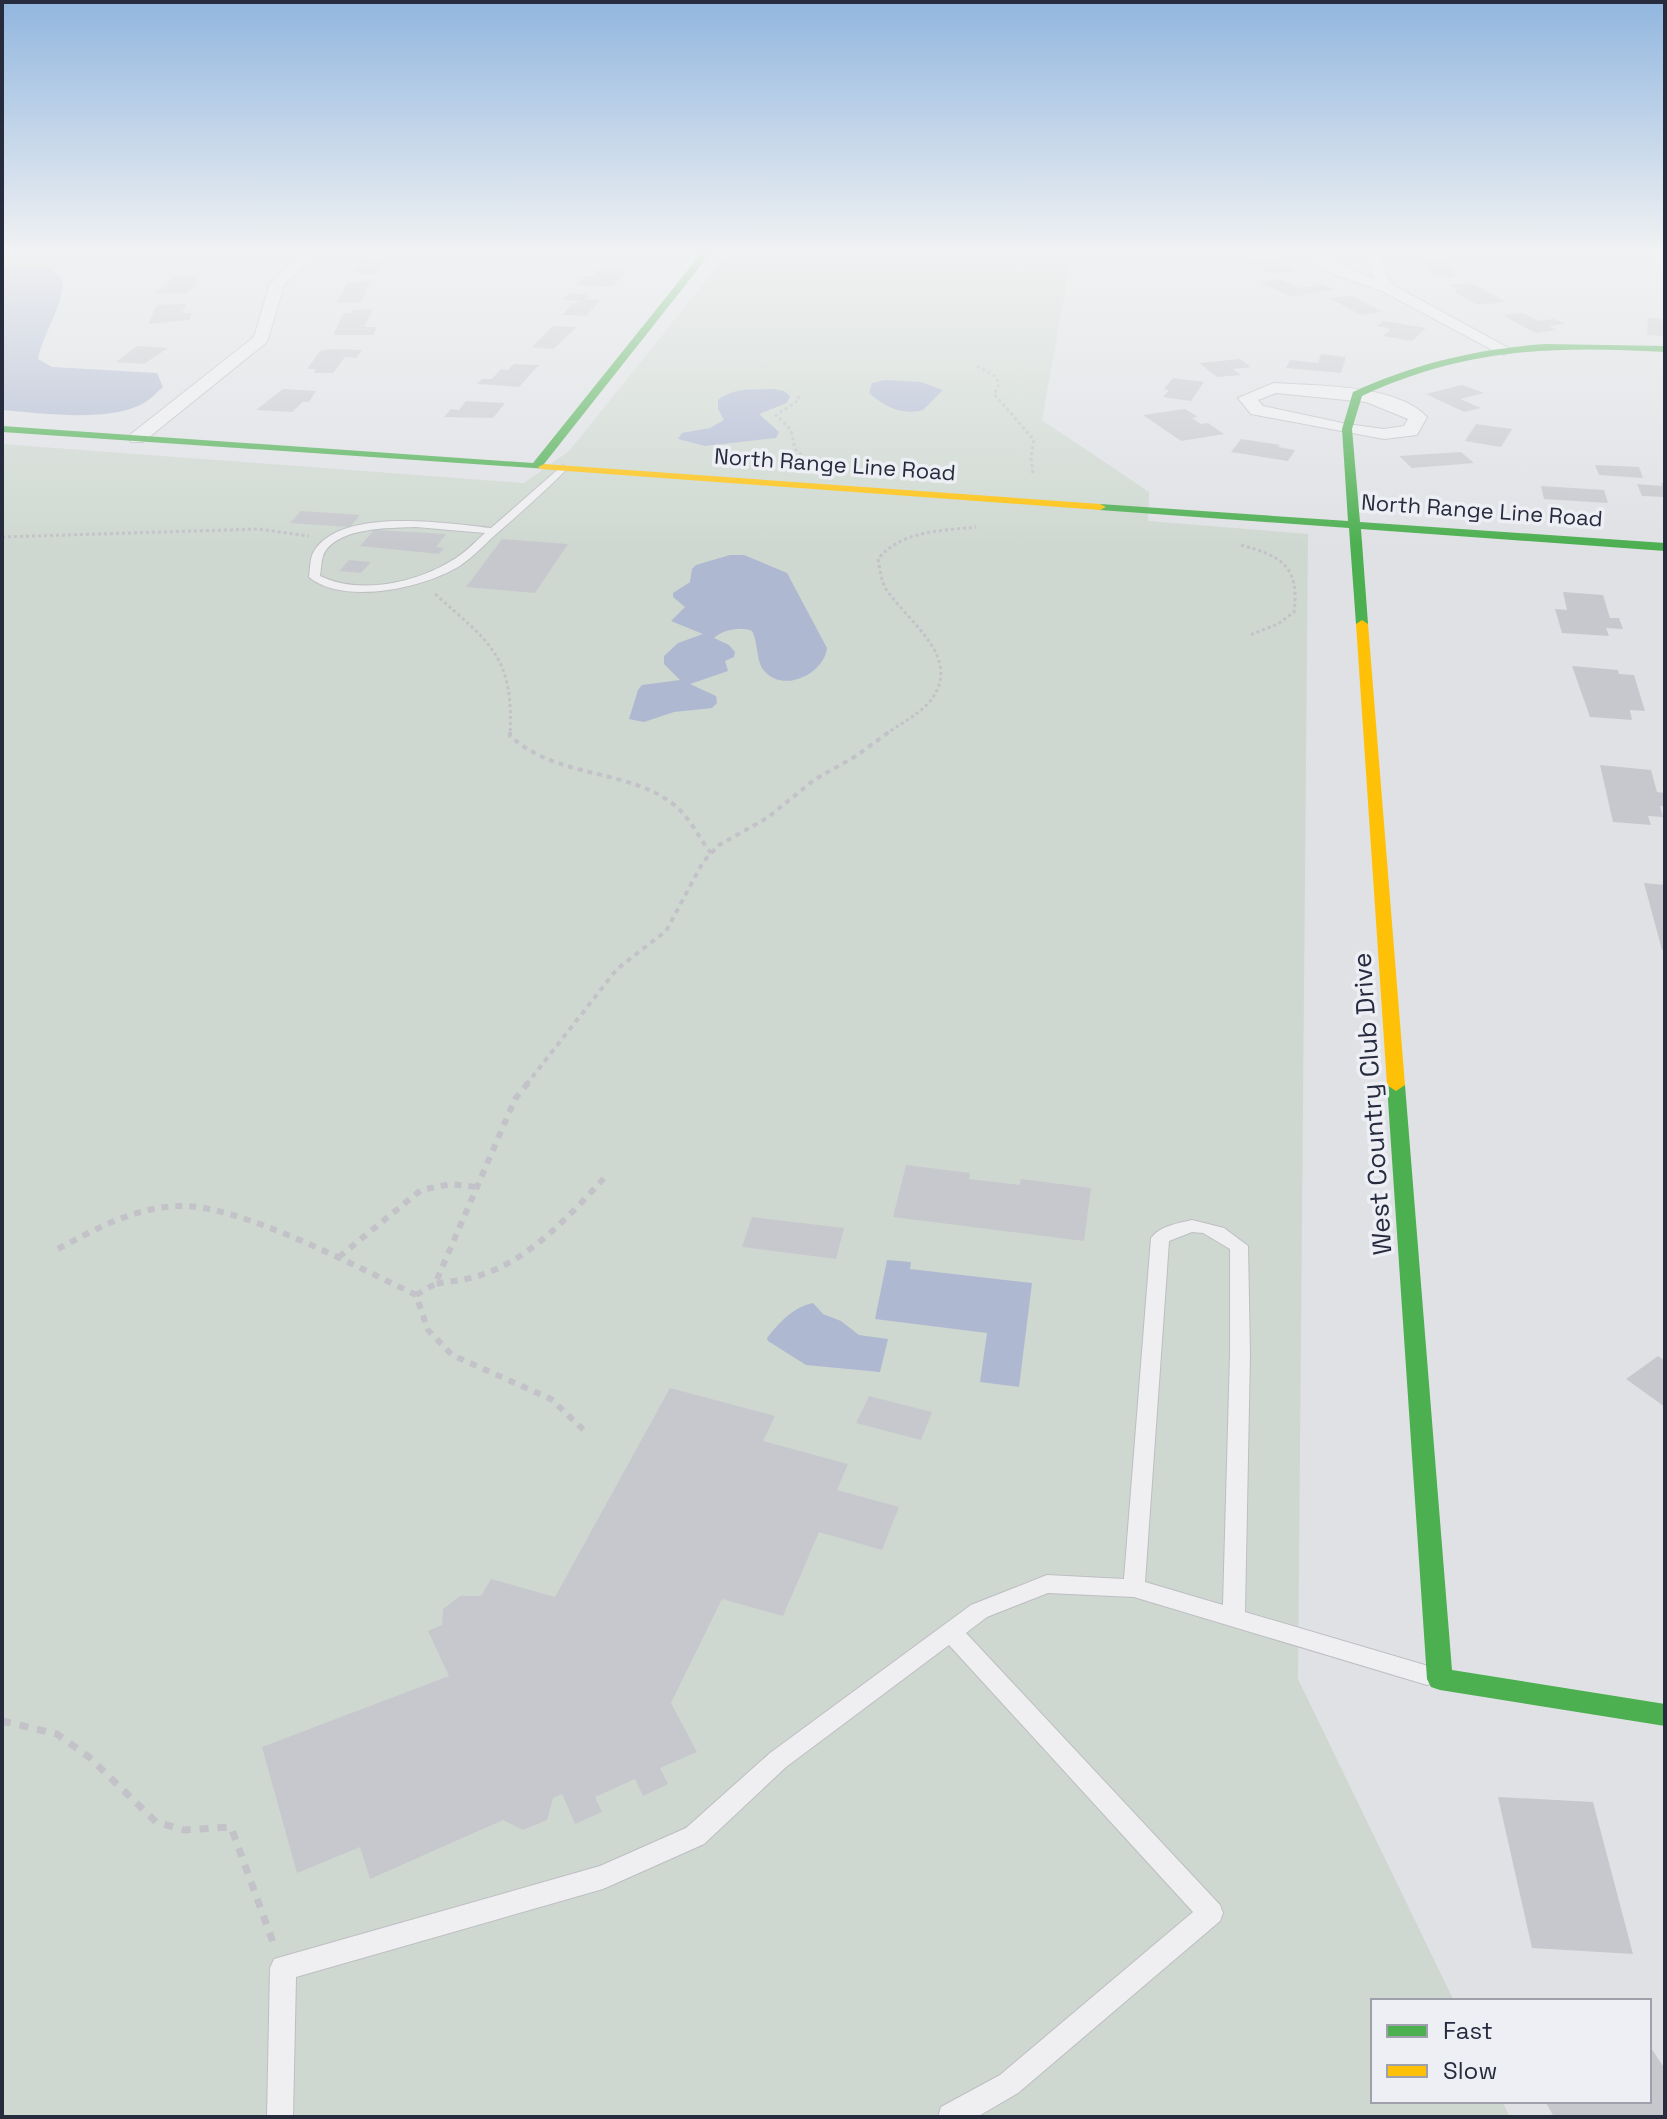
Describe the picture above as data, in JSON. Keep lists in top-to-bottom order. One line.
{"streets":{"street":["North Range Line Road","West Country Club Drive"]},"crossings":[["North Range Line Road","West Country Club Drive"]],"legend":["Fast","Slow"]}
